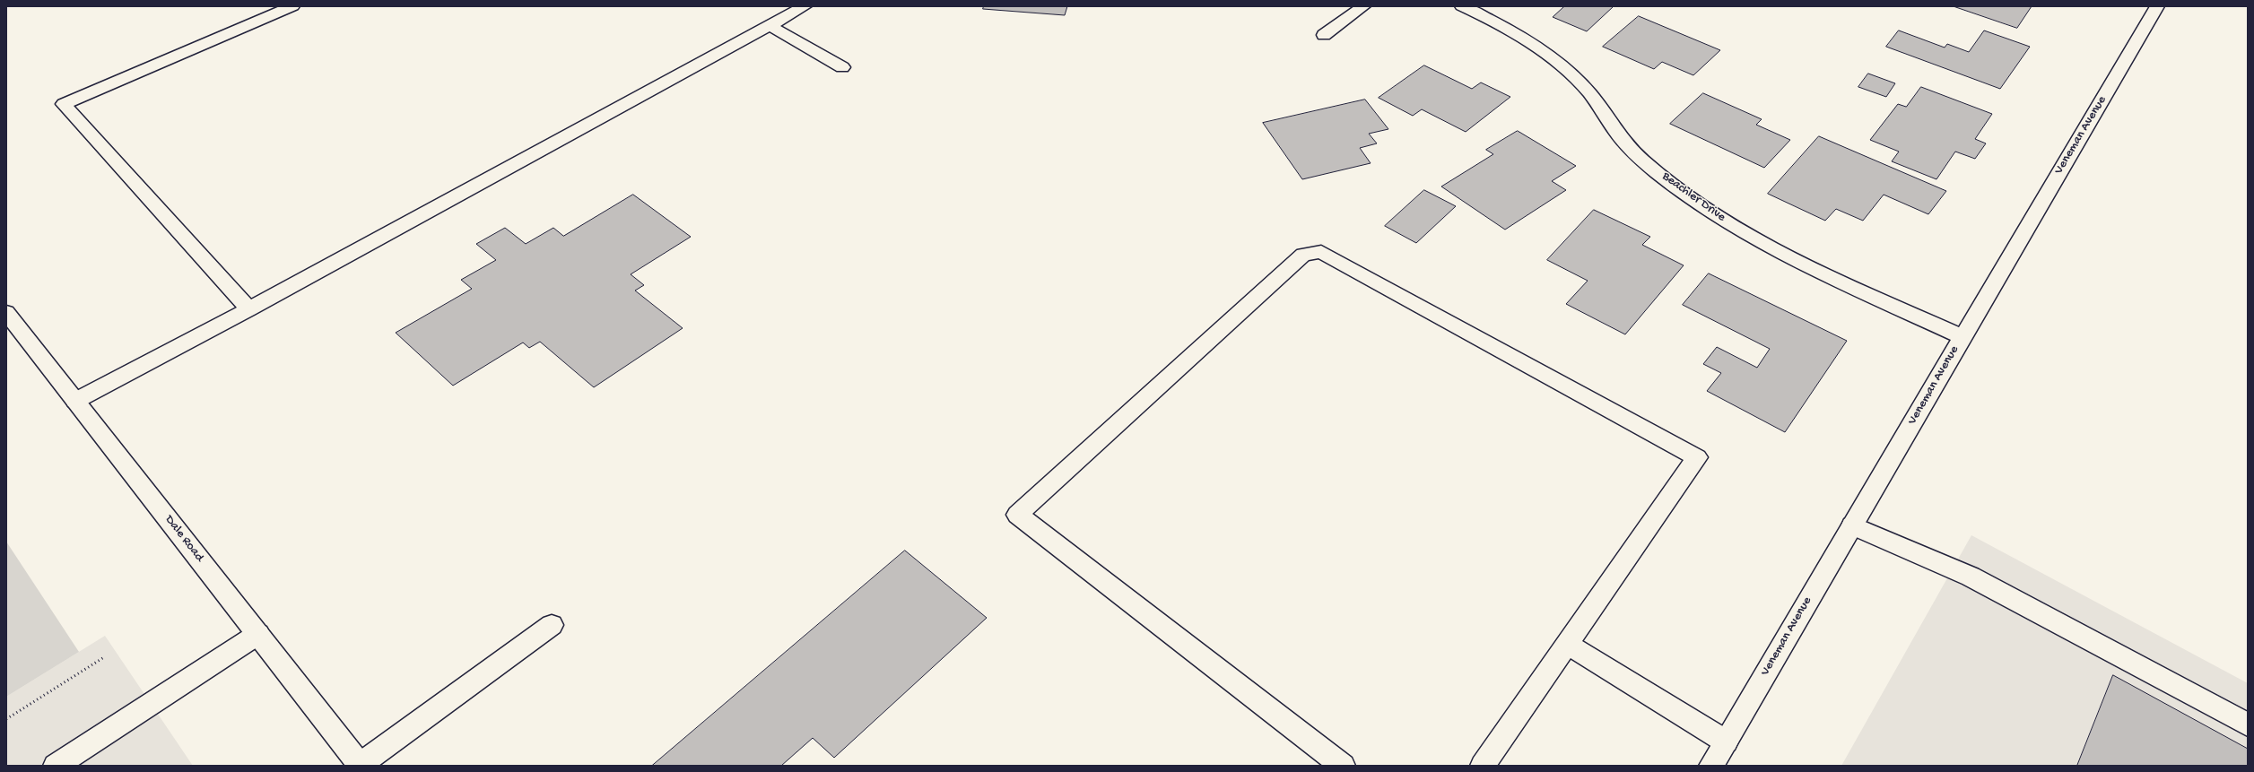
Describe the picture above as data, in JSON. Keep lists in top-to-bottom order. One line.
{"streets":{"street":["Veneman Avenue","Beachler Drive","Dale Road"]},"crossings":[["Veneman Avenue","Beachler Drive"]]}
